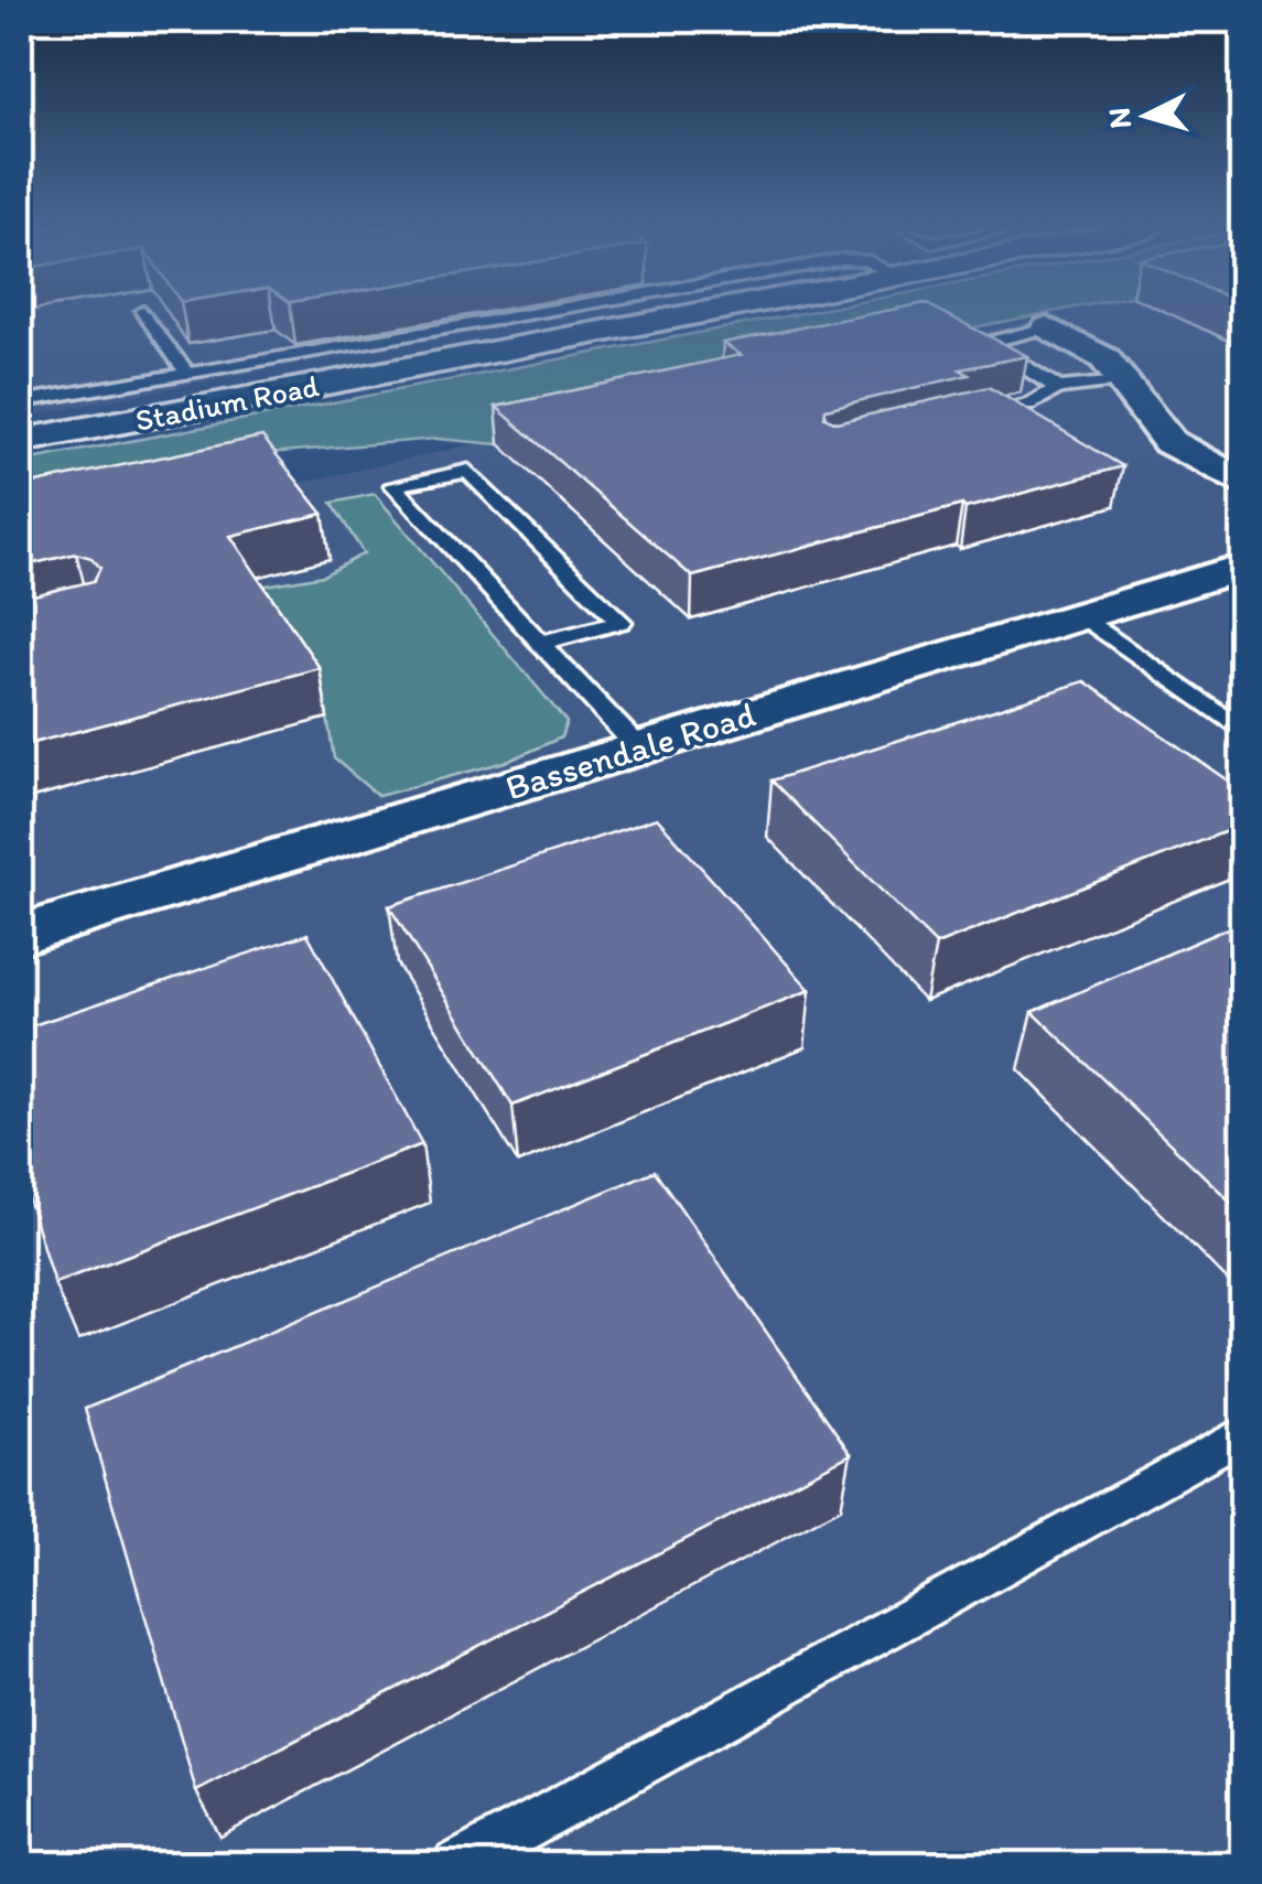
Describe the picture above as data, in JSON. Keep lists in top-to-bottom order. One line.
{"streets":{"street":["Stadium Road","Bassendale Road"]},"north":"left"}
